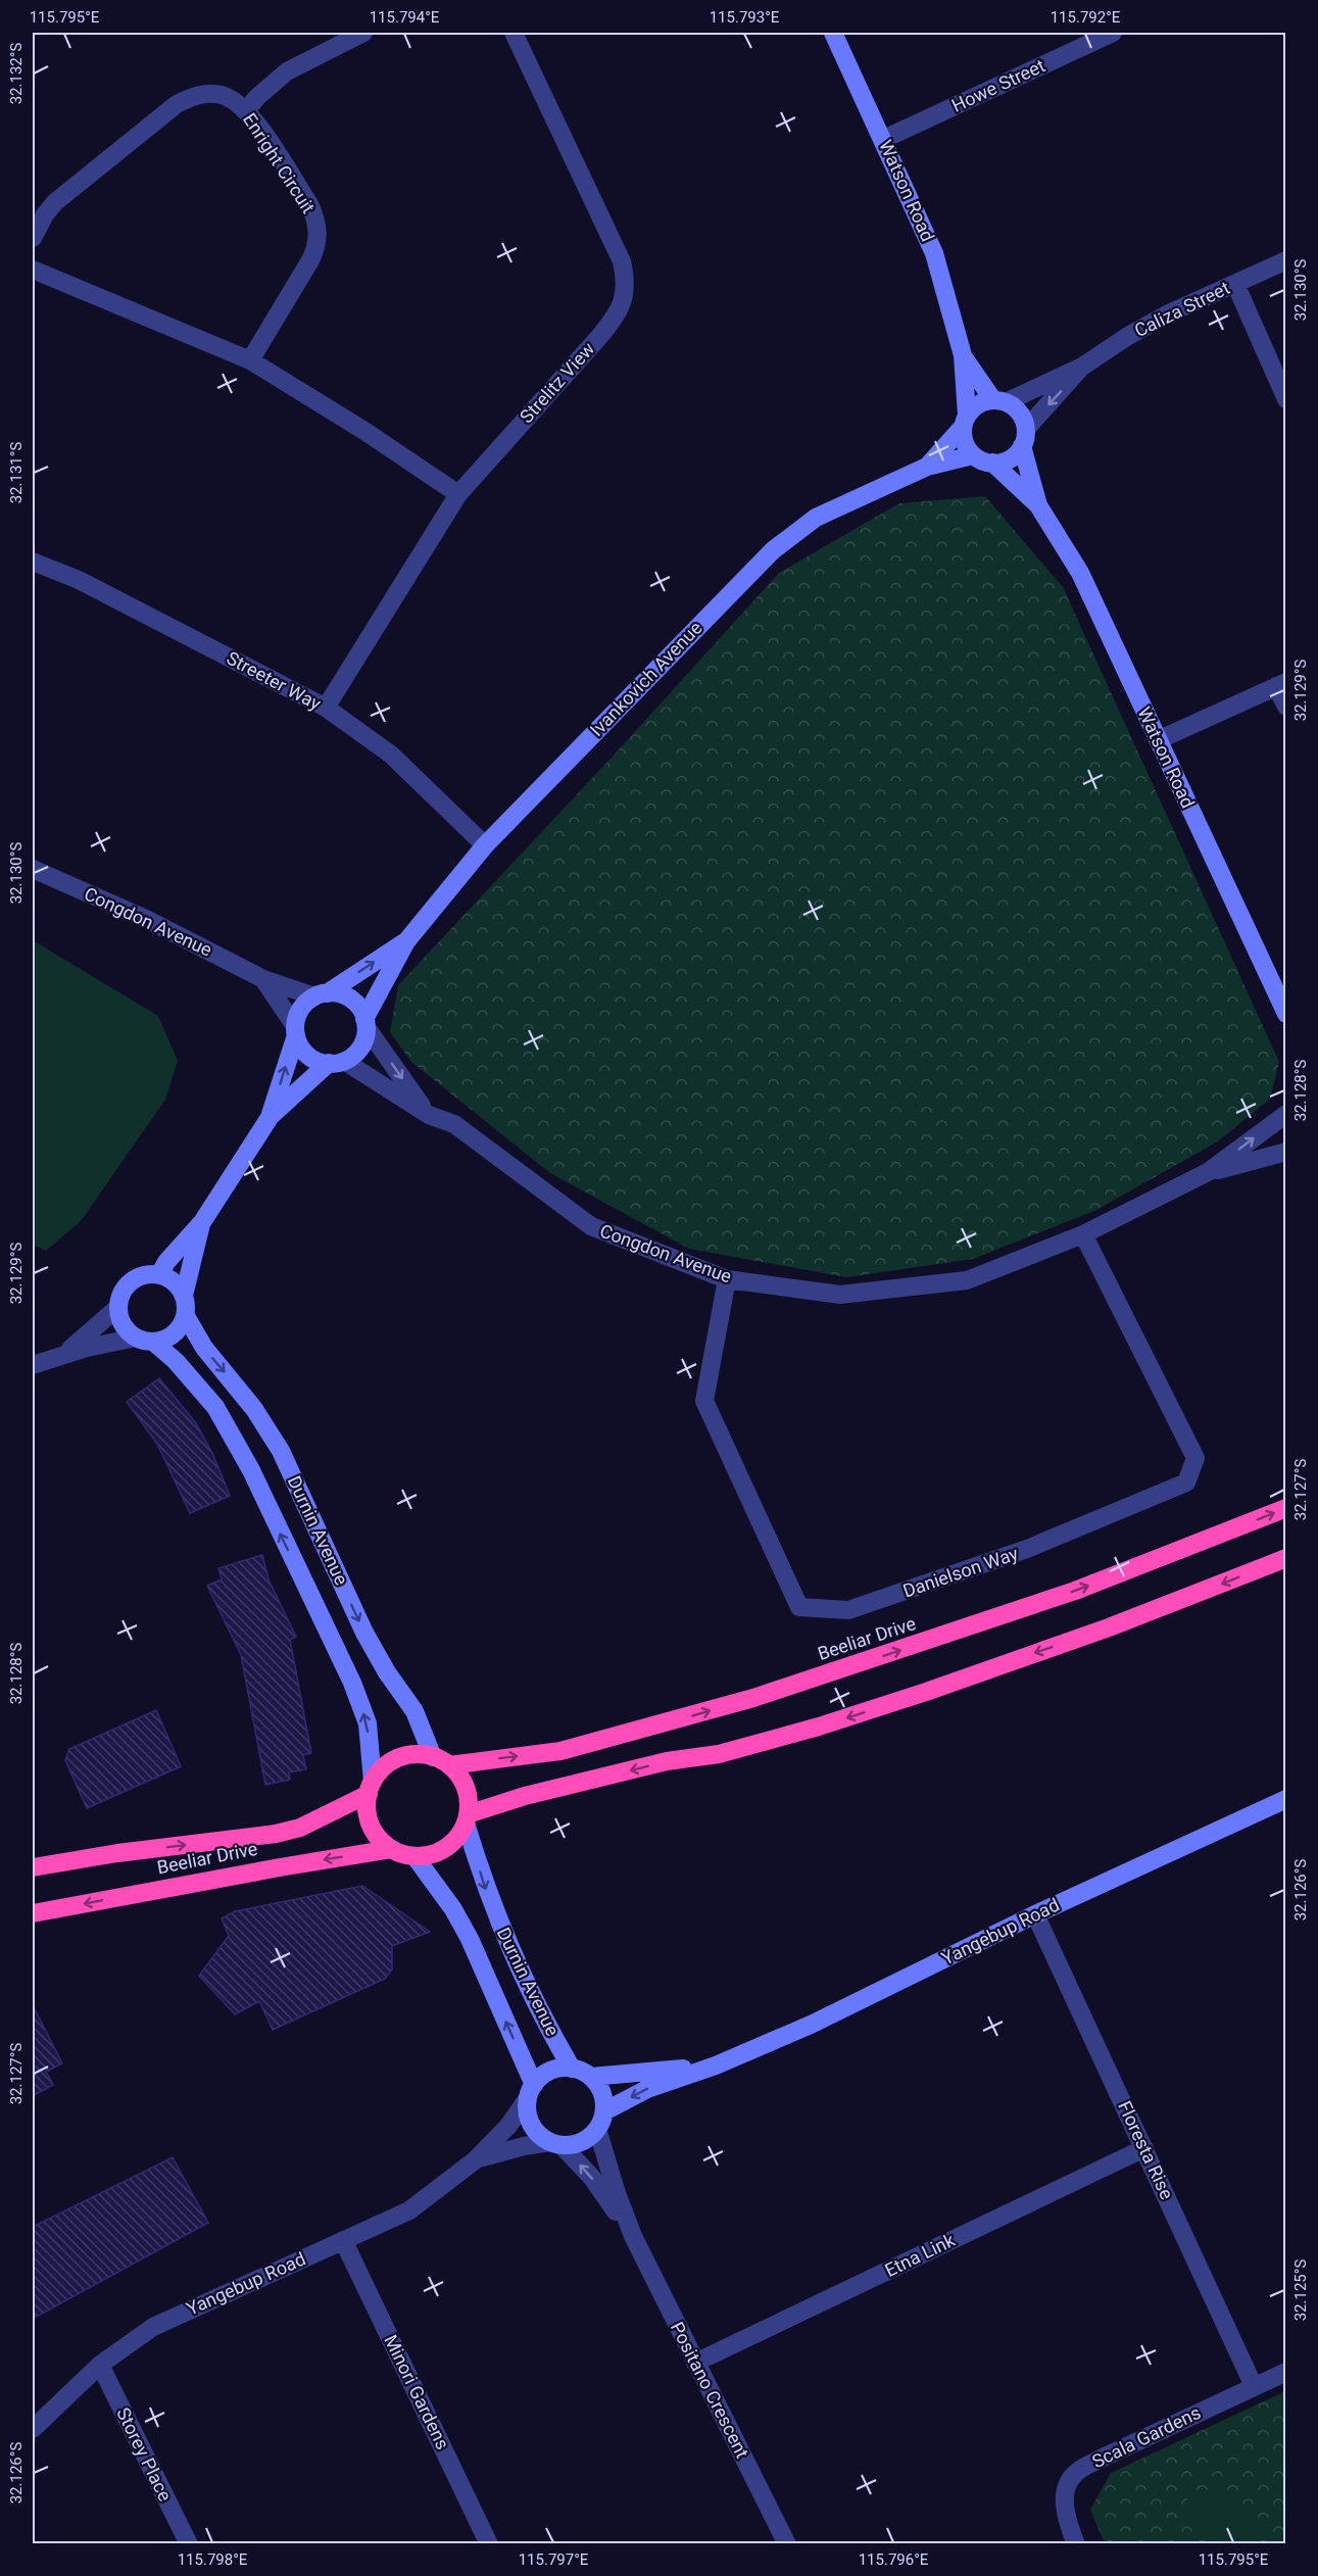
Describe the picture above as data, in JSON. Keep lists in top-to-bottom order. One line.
{"streets":{"highway":["Beeliar Drive"],"street":["Howe Street","Enright Circuit","Watson Road","Caliza Street","Strelitz View","Ivankovich Avenue","Streeter Way","Congdon Avenue","Durnin Avenue","Danielson Way","Yangebup Road","Floresta Rise","Etna Link","Positano Crescent","Minori Gardens","Scala Gardens","Storey Place"]},"crossings":[["Howe Street","Watson Road"],["Watson Road","Caliza Street"],["Watson Road","Ivankovich Avenue"],["Caliza Street","Ivankovich Avenue"],["Strelitz View","Streeter Way"],["Ivankovich Avenue","Streeter Way"],["Ivankovich Avenue","Congdon Avenue"],["Congdon Avenue","Danielson Way"],["Durnin Avenue","Beeliar Drive"],["Durnin Avenue","Yangebup Road"],["Durnin Avenue","Positano Crescent"],["Yangebup Road","Floresta Rise"],["Yangebup Road","Positano Crescent"],["Yangebup Road","Minori Gardens"],["Yangebup Road","Storey Place"],["Floresta Rise","Etna Link"],["Floresta Rise","Scala Gardens"],["Etna Link","Positano Crescent"]],"coordinates":["115.795°E","115.794°E","115.793°E","115.792°E","32.132°S","32.130°S","32.131°S","32.129°S","32.128°S","32.127°S","32.126°S","32.125°S","115.798°E","115.797°E","115.796°E"]}
